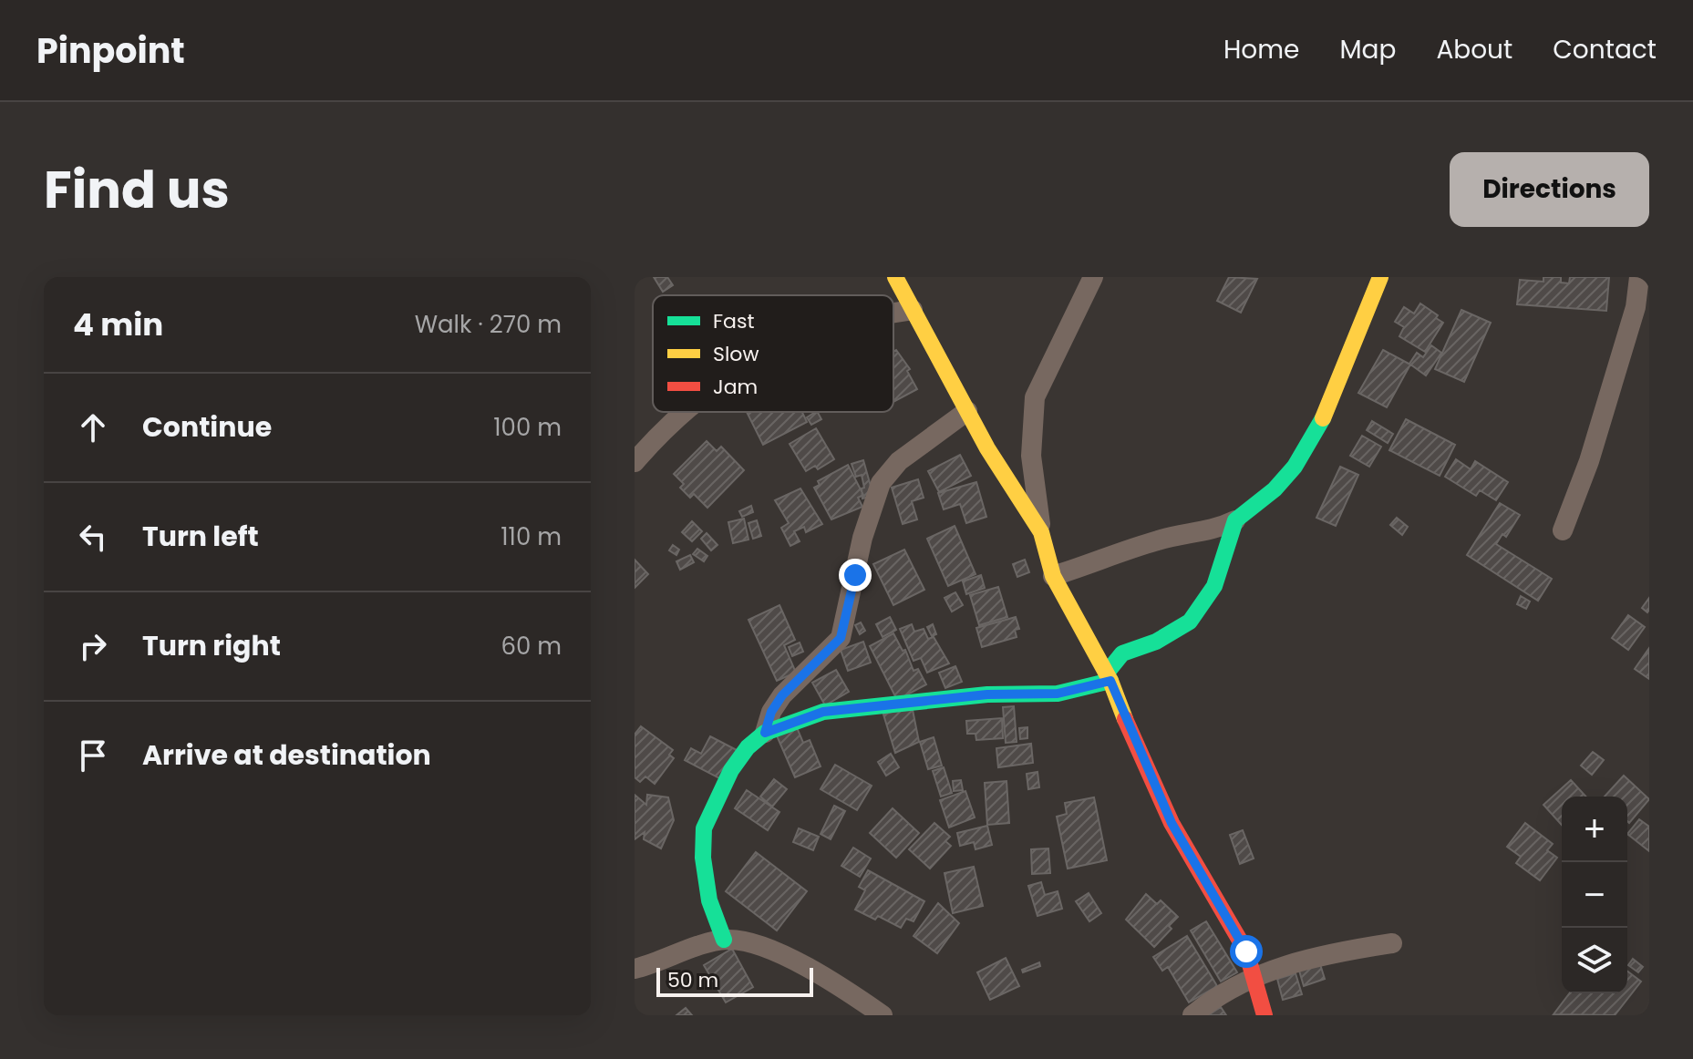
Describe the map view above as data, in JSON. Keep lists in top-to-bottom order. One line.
{"legend":["Fast","Slow","Jam"],"scale_bar":"50 m","page":{"header":"Pinpoint","nav":["Home","Map","About","Contact"],"title":"Find us","buttons":"Directions","heading":["4 min","Walk · 270 m"],"list":[["Continue","100 m"],["Turn left","110 m"],["Turn right","60 m"],"Arrive at destination"],"map_buttons":["+","−"],"scale":"50 m"}}
